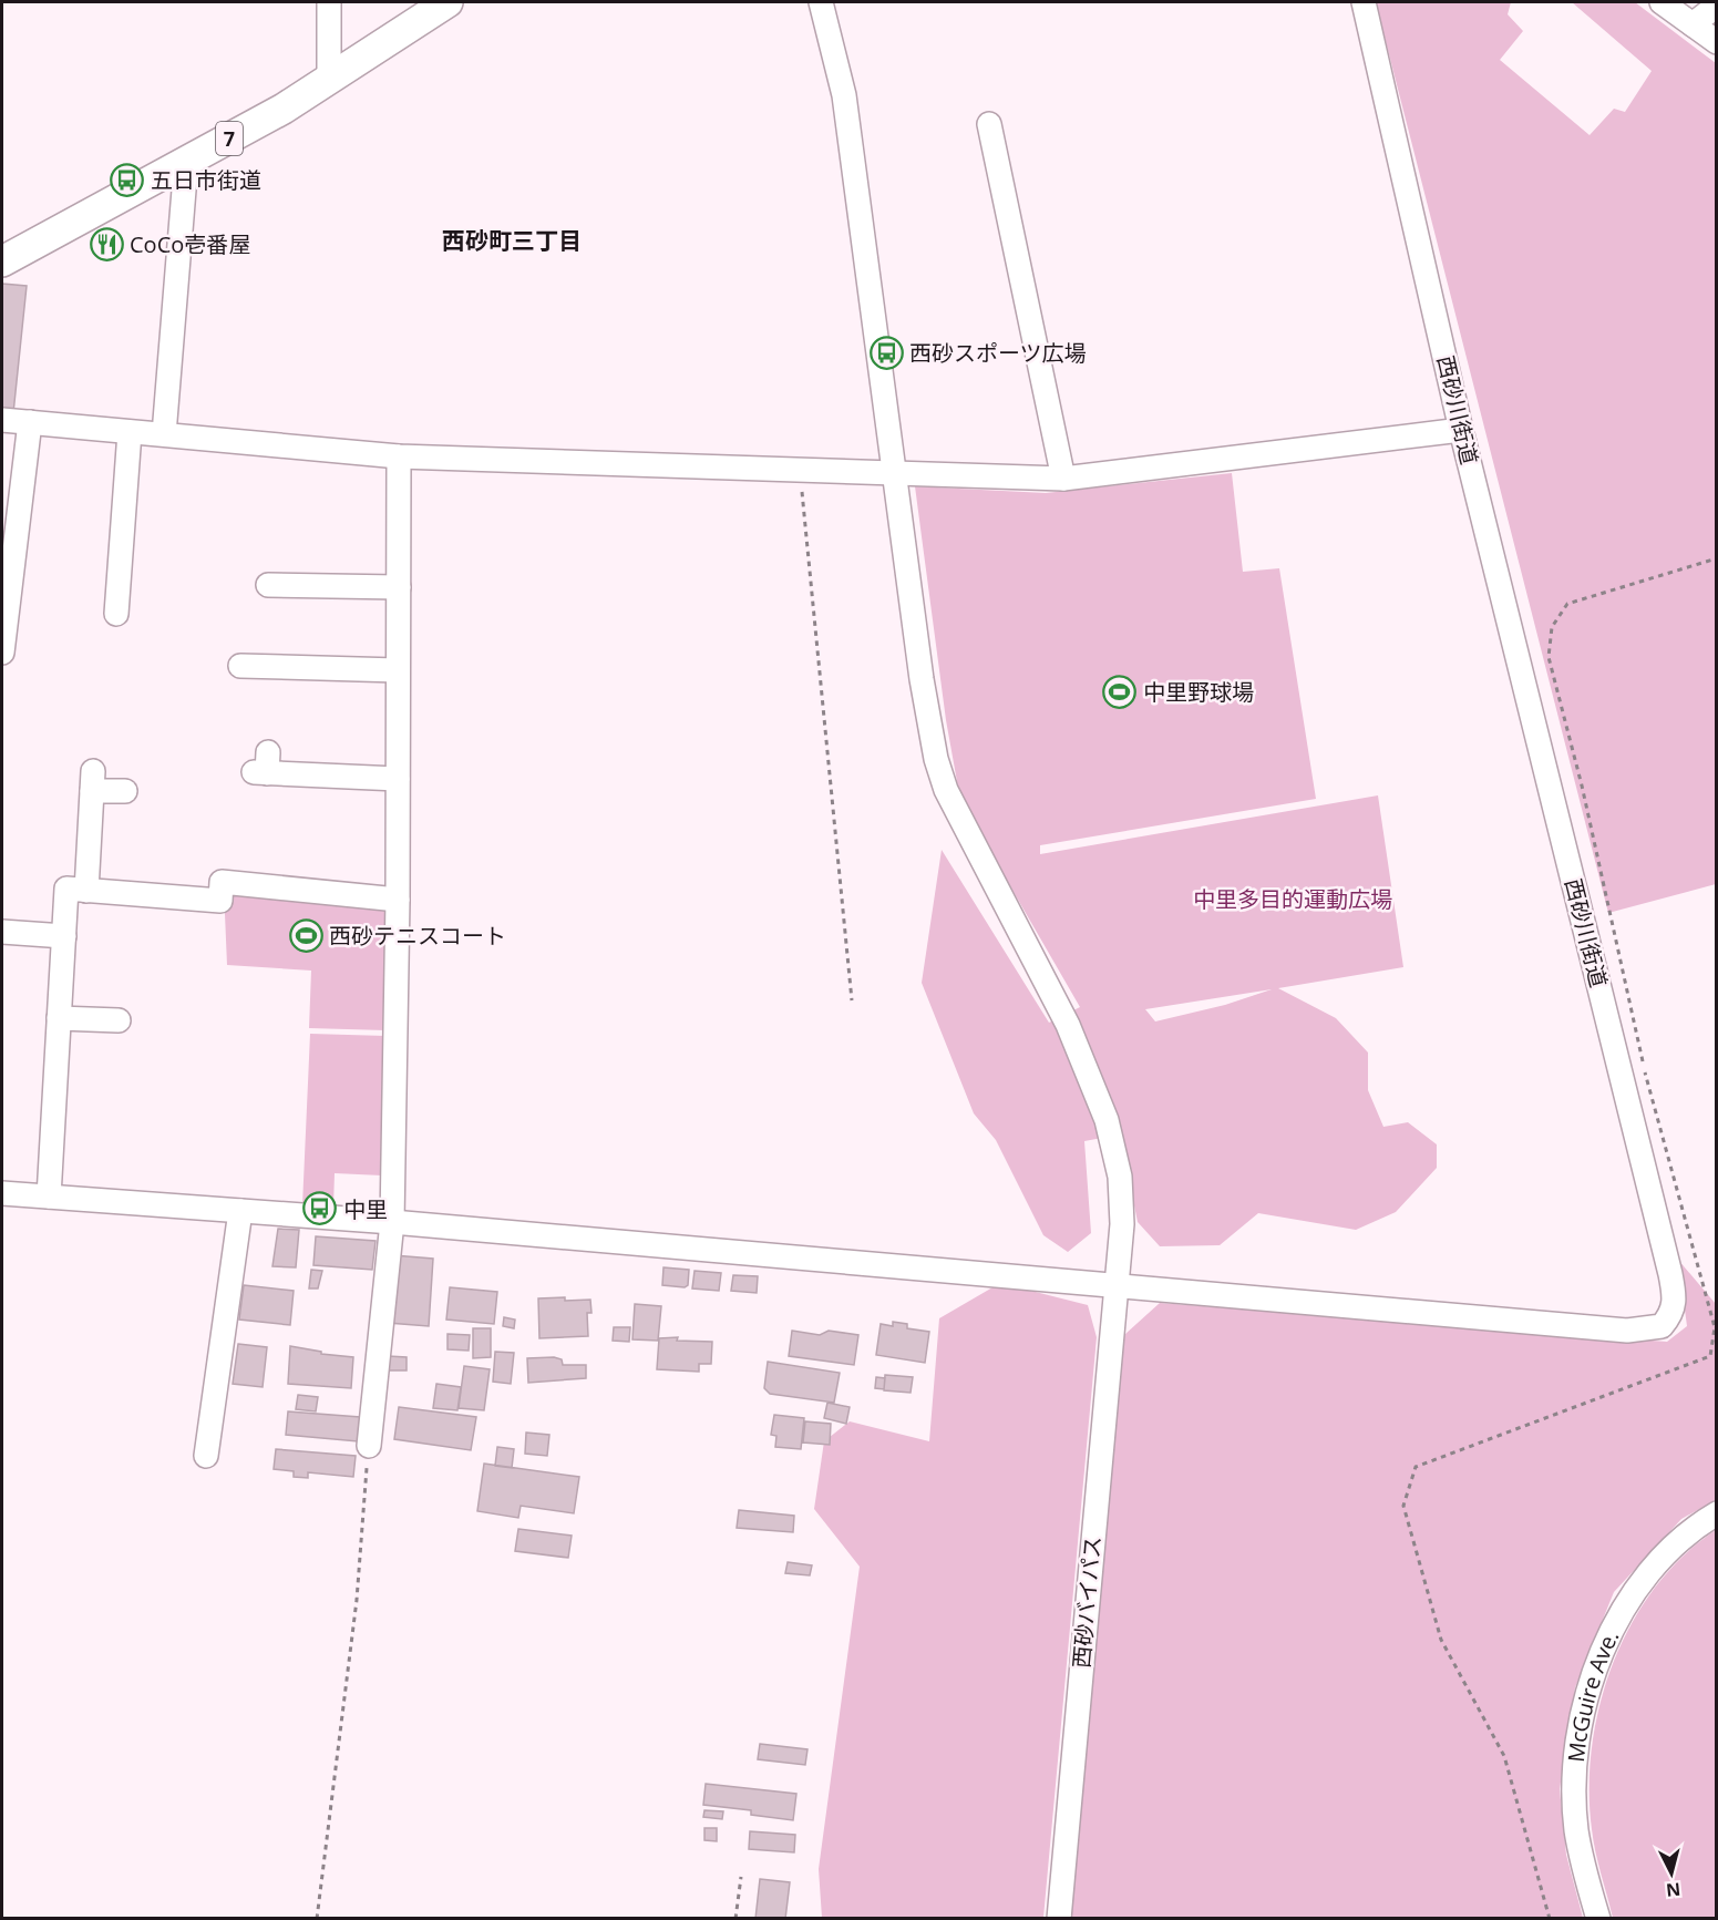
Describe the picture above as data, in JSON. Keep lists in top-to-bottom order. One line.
{"streets":{"main road":["7"],"street":["西砂川街道","西砂バイパス","McGuire Ave."]},"crossings":[["西砂川街道","西砂バイパス"]],"districts":["西砂町三丁目"],"parks":["中里多目的運動広場"],"places":{"bus stop":["五日市街道","西砂スポーツ広場","中里"],"restaurant":["CoCo壱番屋"],"sports":["中里野球場","西砂テニスコート"]},"north":"bottom"}
